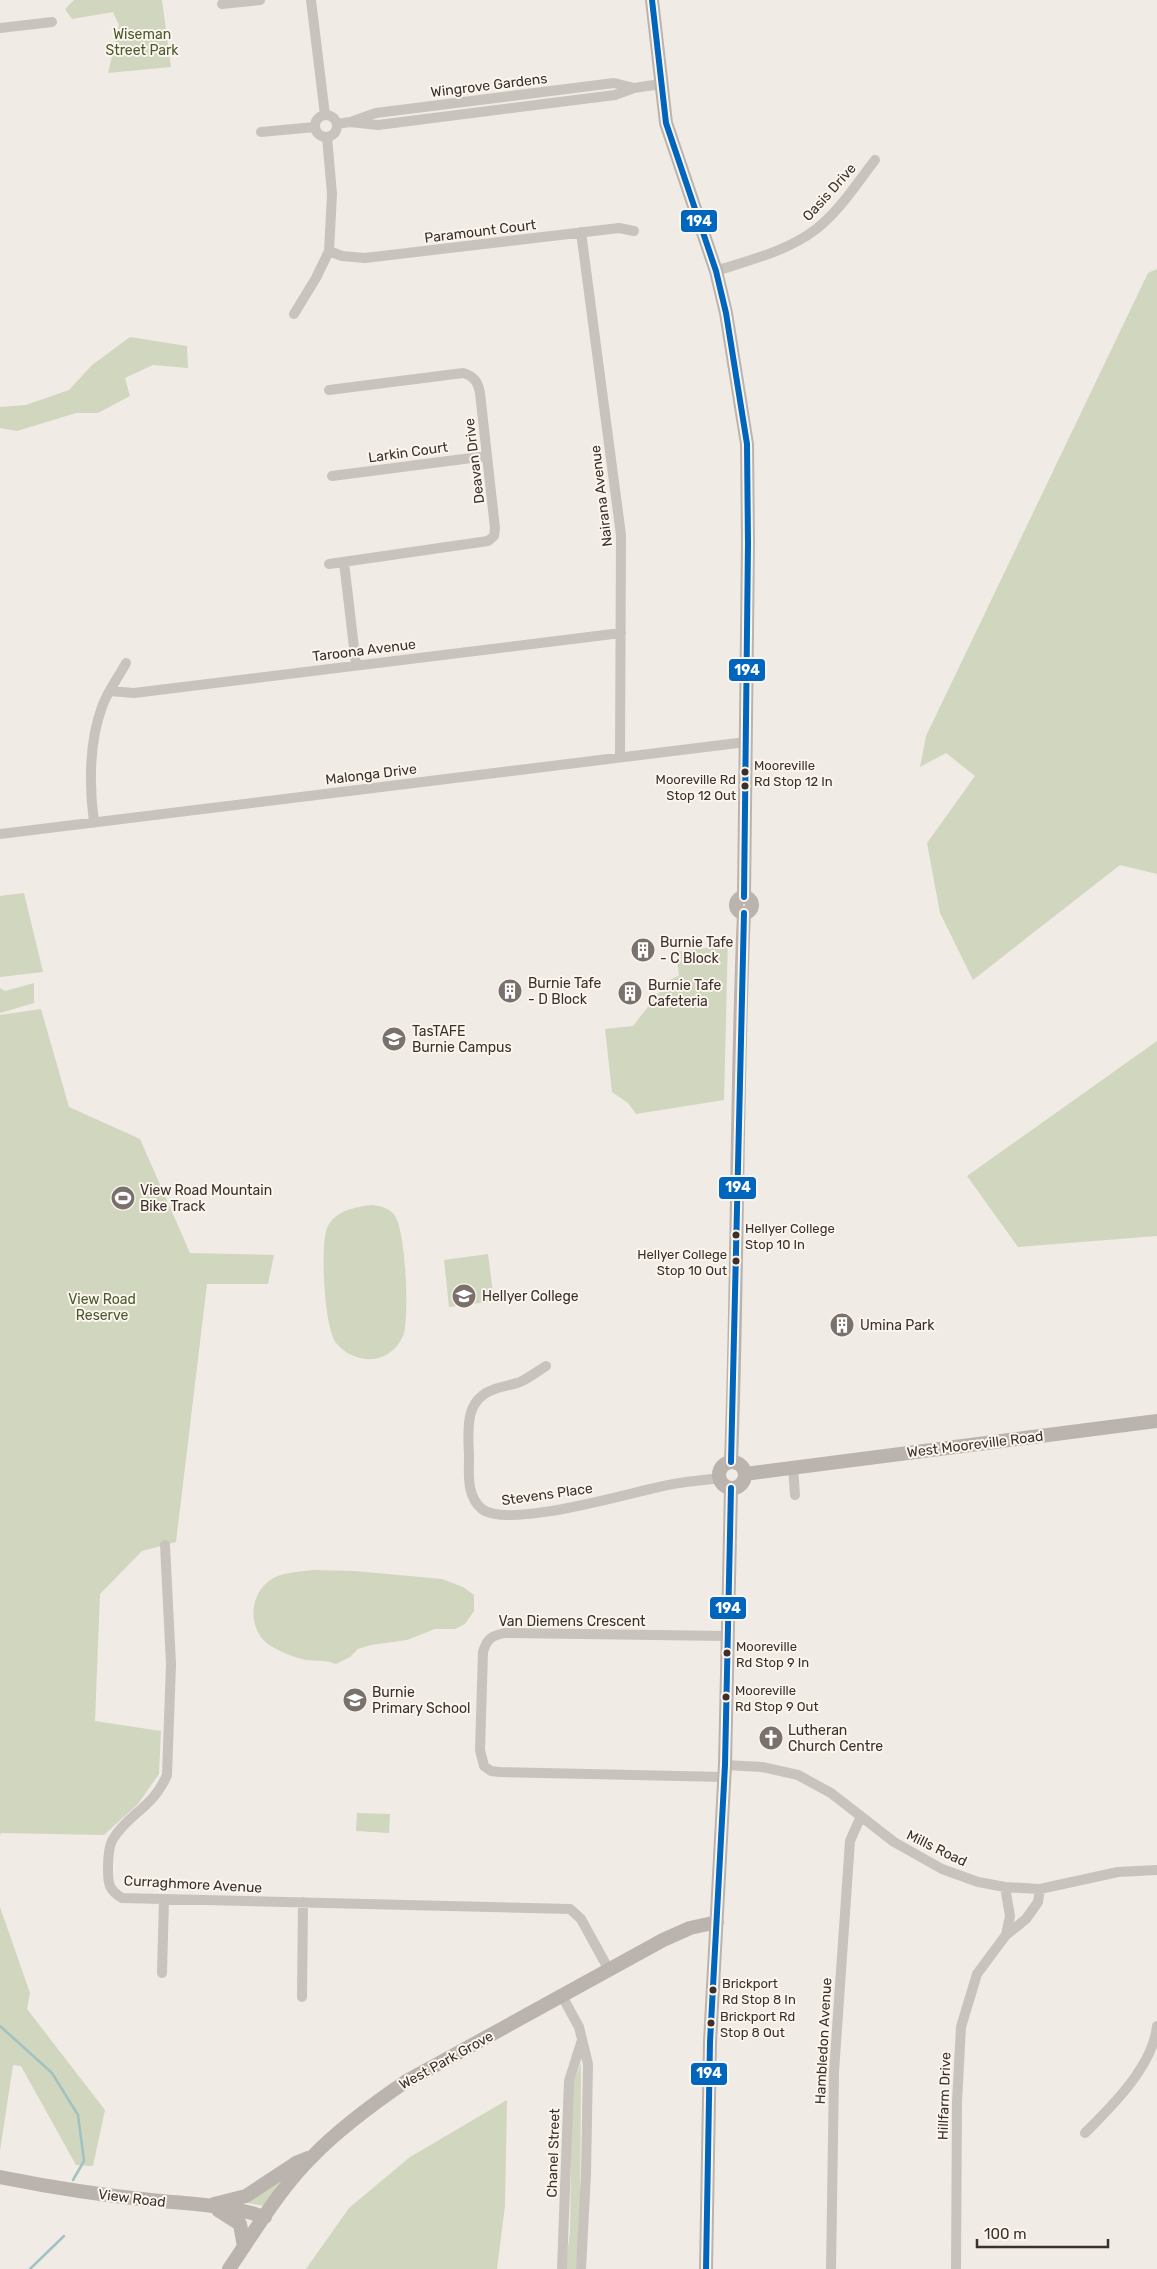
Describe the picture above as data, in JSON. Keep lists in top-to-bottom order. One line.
{"streets":{"main road":["West Mooreville Road","West Park Grove","View Road"],"street":["Wingrove Gardens","Oasis Drive","Paramount Court","Larkin Court","Deavan Drive","Nairana Avenue","Taroona Avenue","Malonga Drive","Stevens Place","Van Diemens Crescent","Mills Road","Curraghmore Avenue","Hambledon Avenue","Hillfarm Drive","Chanel Street"]},"crossings":[["Paramount Court","Nairana Avenue"],["Larkin Court","Deavan Drive"],["Nairana Avenue","Taroona Avenue"],["Nairana Avenue","Malonga Drive"],["West Mooreville Road","Stevens Place"],["Van Diemens Crescent","Mills Road"],["Mills Road","Hambledon Avenue"],["Mills Road","Hillfarm Drive"],["Curraghmore Avenue","West Park Grove"],["West Park Grove","View Road"]],"parks":["Wiseman Street Park","View Road Reserve"],"places":{"other":["Mooreville Rd Stop 12 In","Mooreville Rd Stop 12 Out","Hellyer College Stop 10 In","Hellyer College Stop 10 Out","Mooreville Rd Stop 9 In","Mooreville Rd Stop 9 Out","Brickport Rd Stop 8 In","Brickport Rd Stop 8 Out"],"building":["Burnie Tafe - C Block","Burnie Tafe - D Block","Burnie Tafe Cafeteria","Umina Park"],"school or university":["TasTAFE Burnie Campus","Hellyer College","Burnie Primary School"],"sports":["View Road Mountain Bike Track"],"church":["Lutheran Church Centre"]},"lines":["transit line 194"],"scale_bar":"100 m"}
